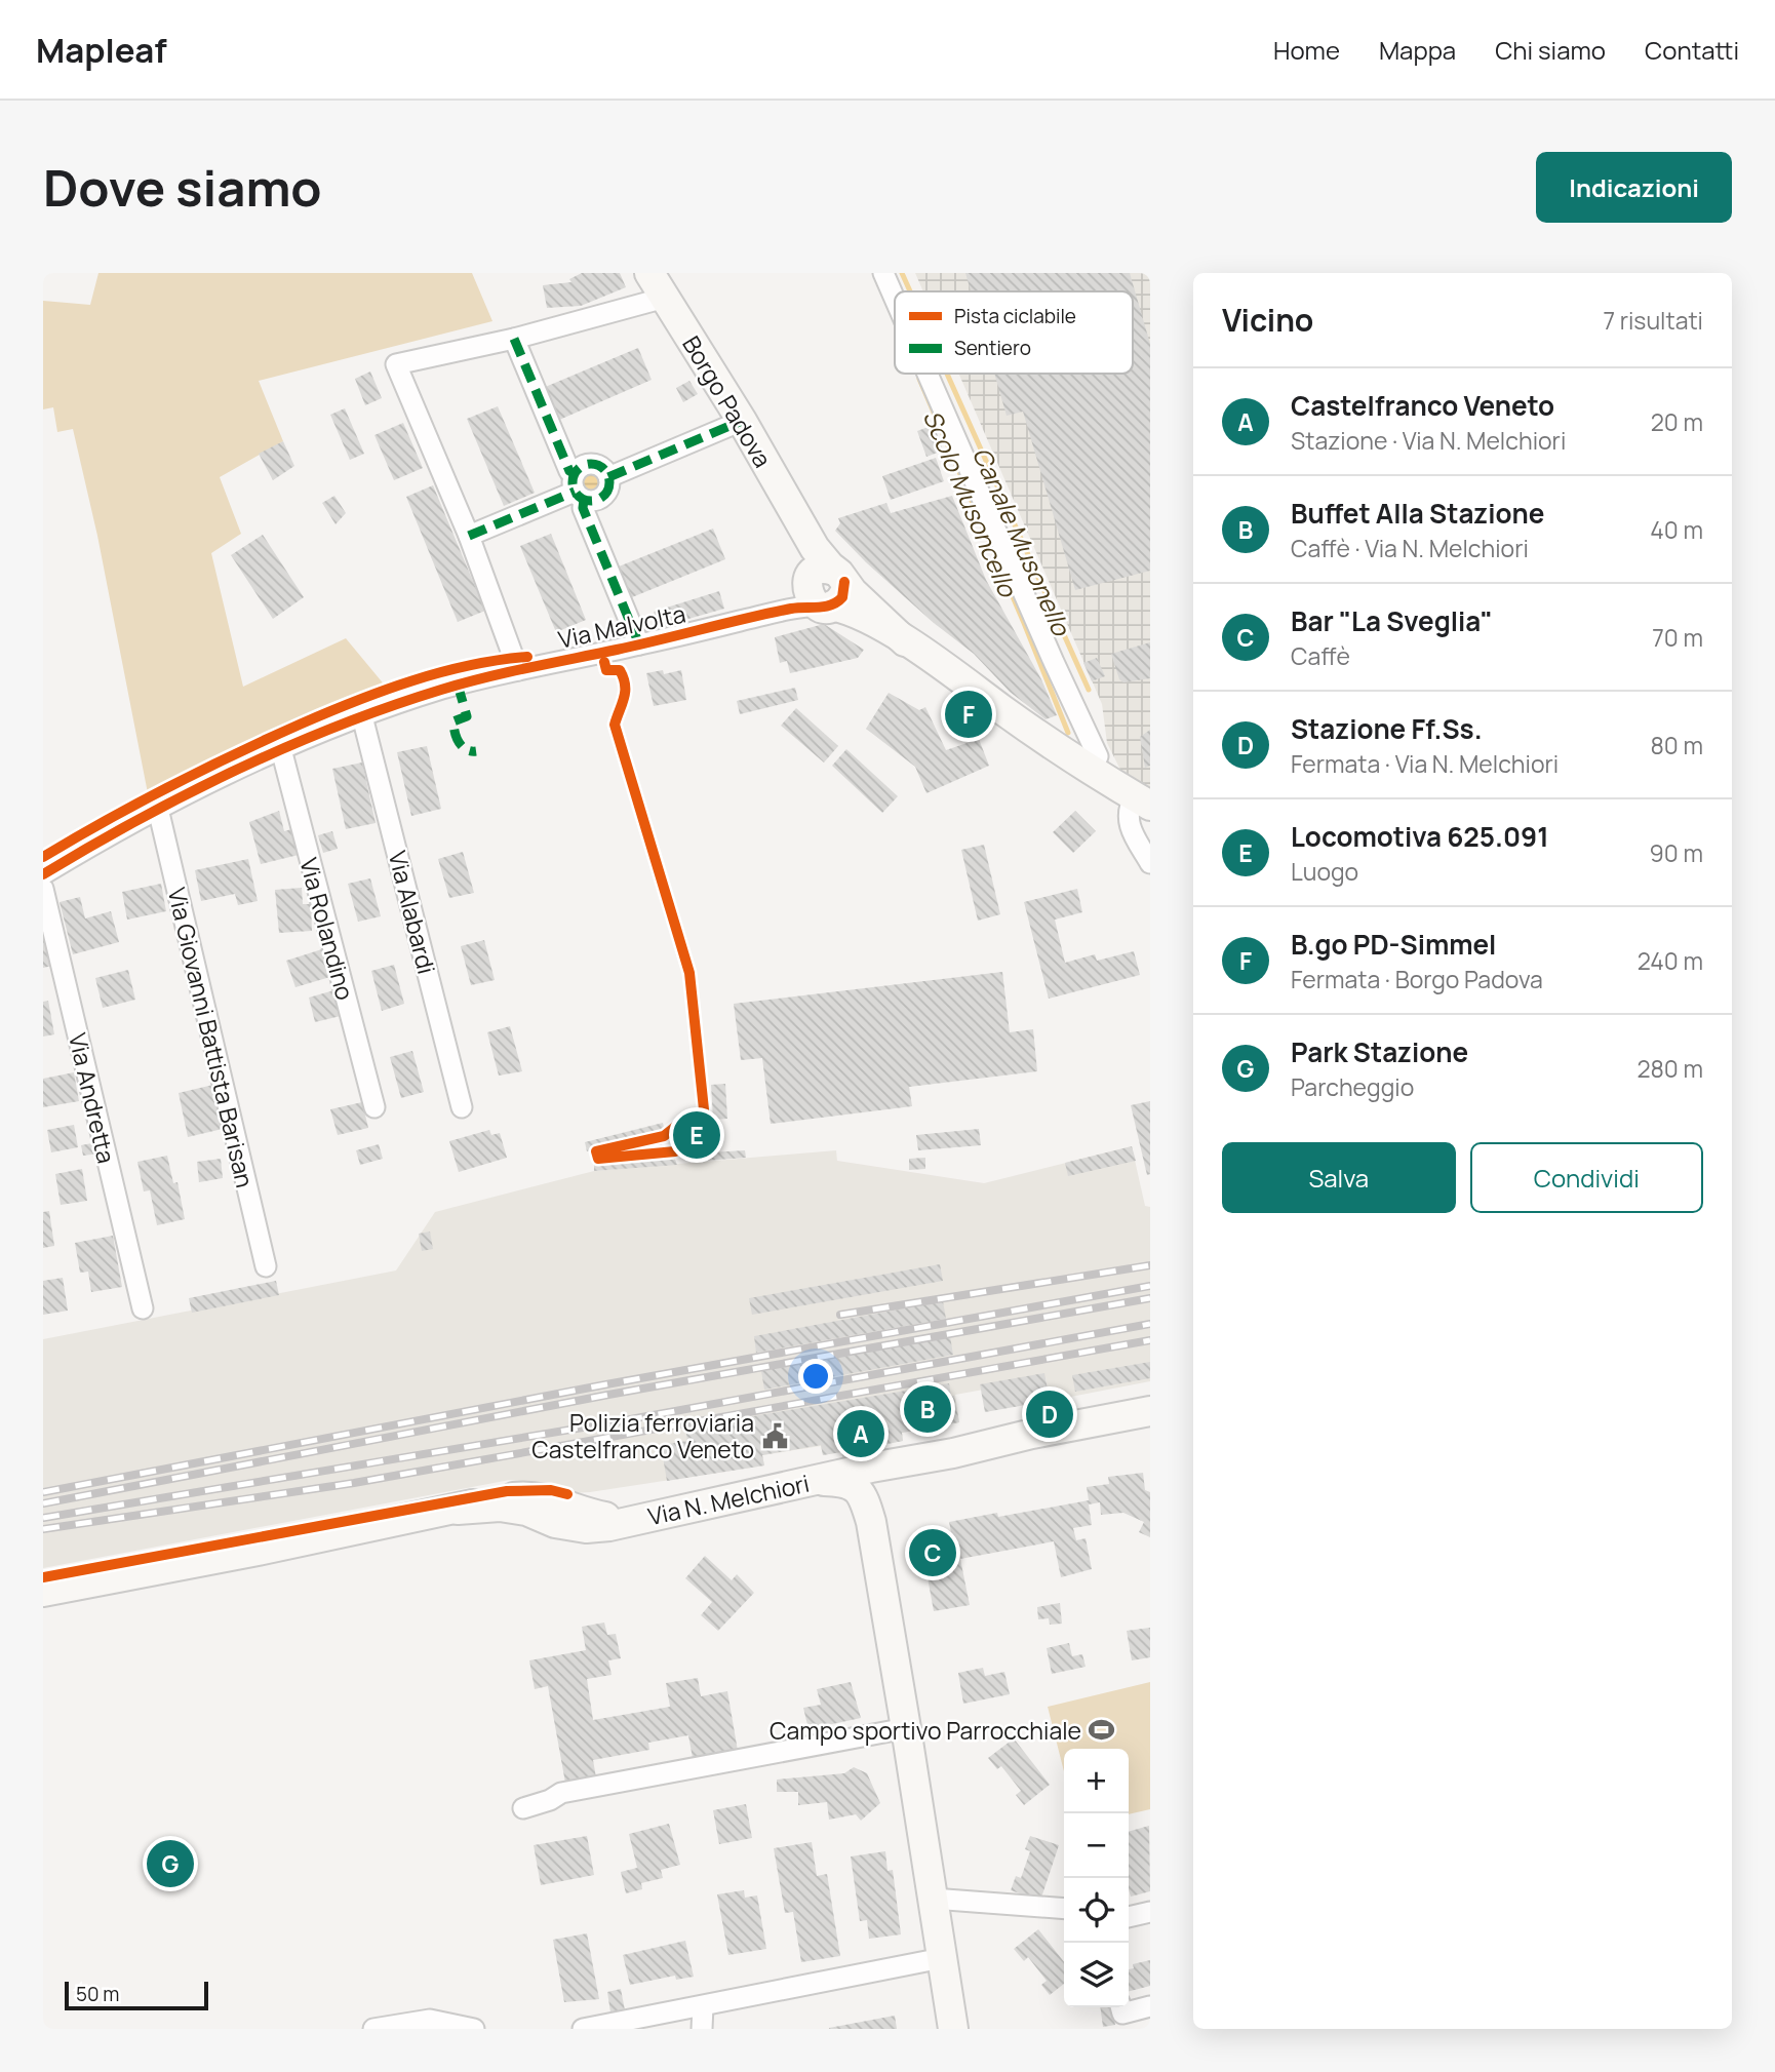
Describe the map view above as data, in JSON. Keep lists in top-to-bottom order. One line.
{"streets":{"street":["Borgo Padova","Via Malvolta","Via Alabardi","Via Rolandino","Via Giovanni Battista Barisan","Via Andretta","Via N. Melchiori"]},"crossings":[["Borgo Padova","Via Malvolta"],["Via Malvolta","Via Alabardi"],["Via Malvolta","Via Rolandino"],["Via Malvolta","Via Giovanni Battista Barisan"]],"water":["Scolo Musoncello","Canale Musonello"],"places":{"public building":["Polizia ferroviaria Castelfranco Veneto"],"sports":["Campo sportivo Parrocchiale"]},"legend":["Pista ciclabile","Sentiero"],"scale_bar":"50 m","page":{"header":"Mapleaf","nav":["Home","Mappa","Chi siamo","Contatti"],"buttons":["Indicazioni",["Salva","Condividi"]],"title":"Dove siamo","heading":["Vicino","7 risultati"],"list":[{"mark":"A","name":"Castelfranco Veneto","note":"Stazione · Via N. Melchiori","value":"20 m"},{"mark":"B","name":"Buffet Alla Stazione","note":"Caffè · Via N. Melchiori","value":"40 m"},{"mark":"C","name":"Bar \"La Sveglia\"","note":"Caffè","value":"70 m"},{"mark":"D","name":"Stazione Ff.Ss.","note":"Fermata · Via N. Melchiori","value":"80 m"},{"mark":"E","name":"Locomotiva 625.091","note":"Luogo","value":"90 m"},{"mark":"F","name":"B.go PD-Simmel","note":"Fermata · Borgo Padova","value":"240 m"},{"mark":"G","name":"Park Stazione","note":"Parcheggio","value":"280 m"}],"pins":["F","E","B","D","A","C","G"],"map_buttons":["+","−"],"scale":"50 m"}}
